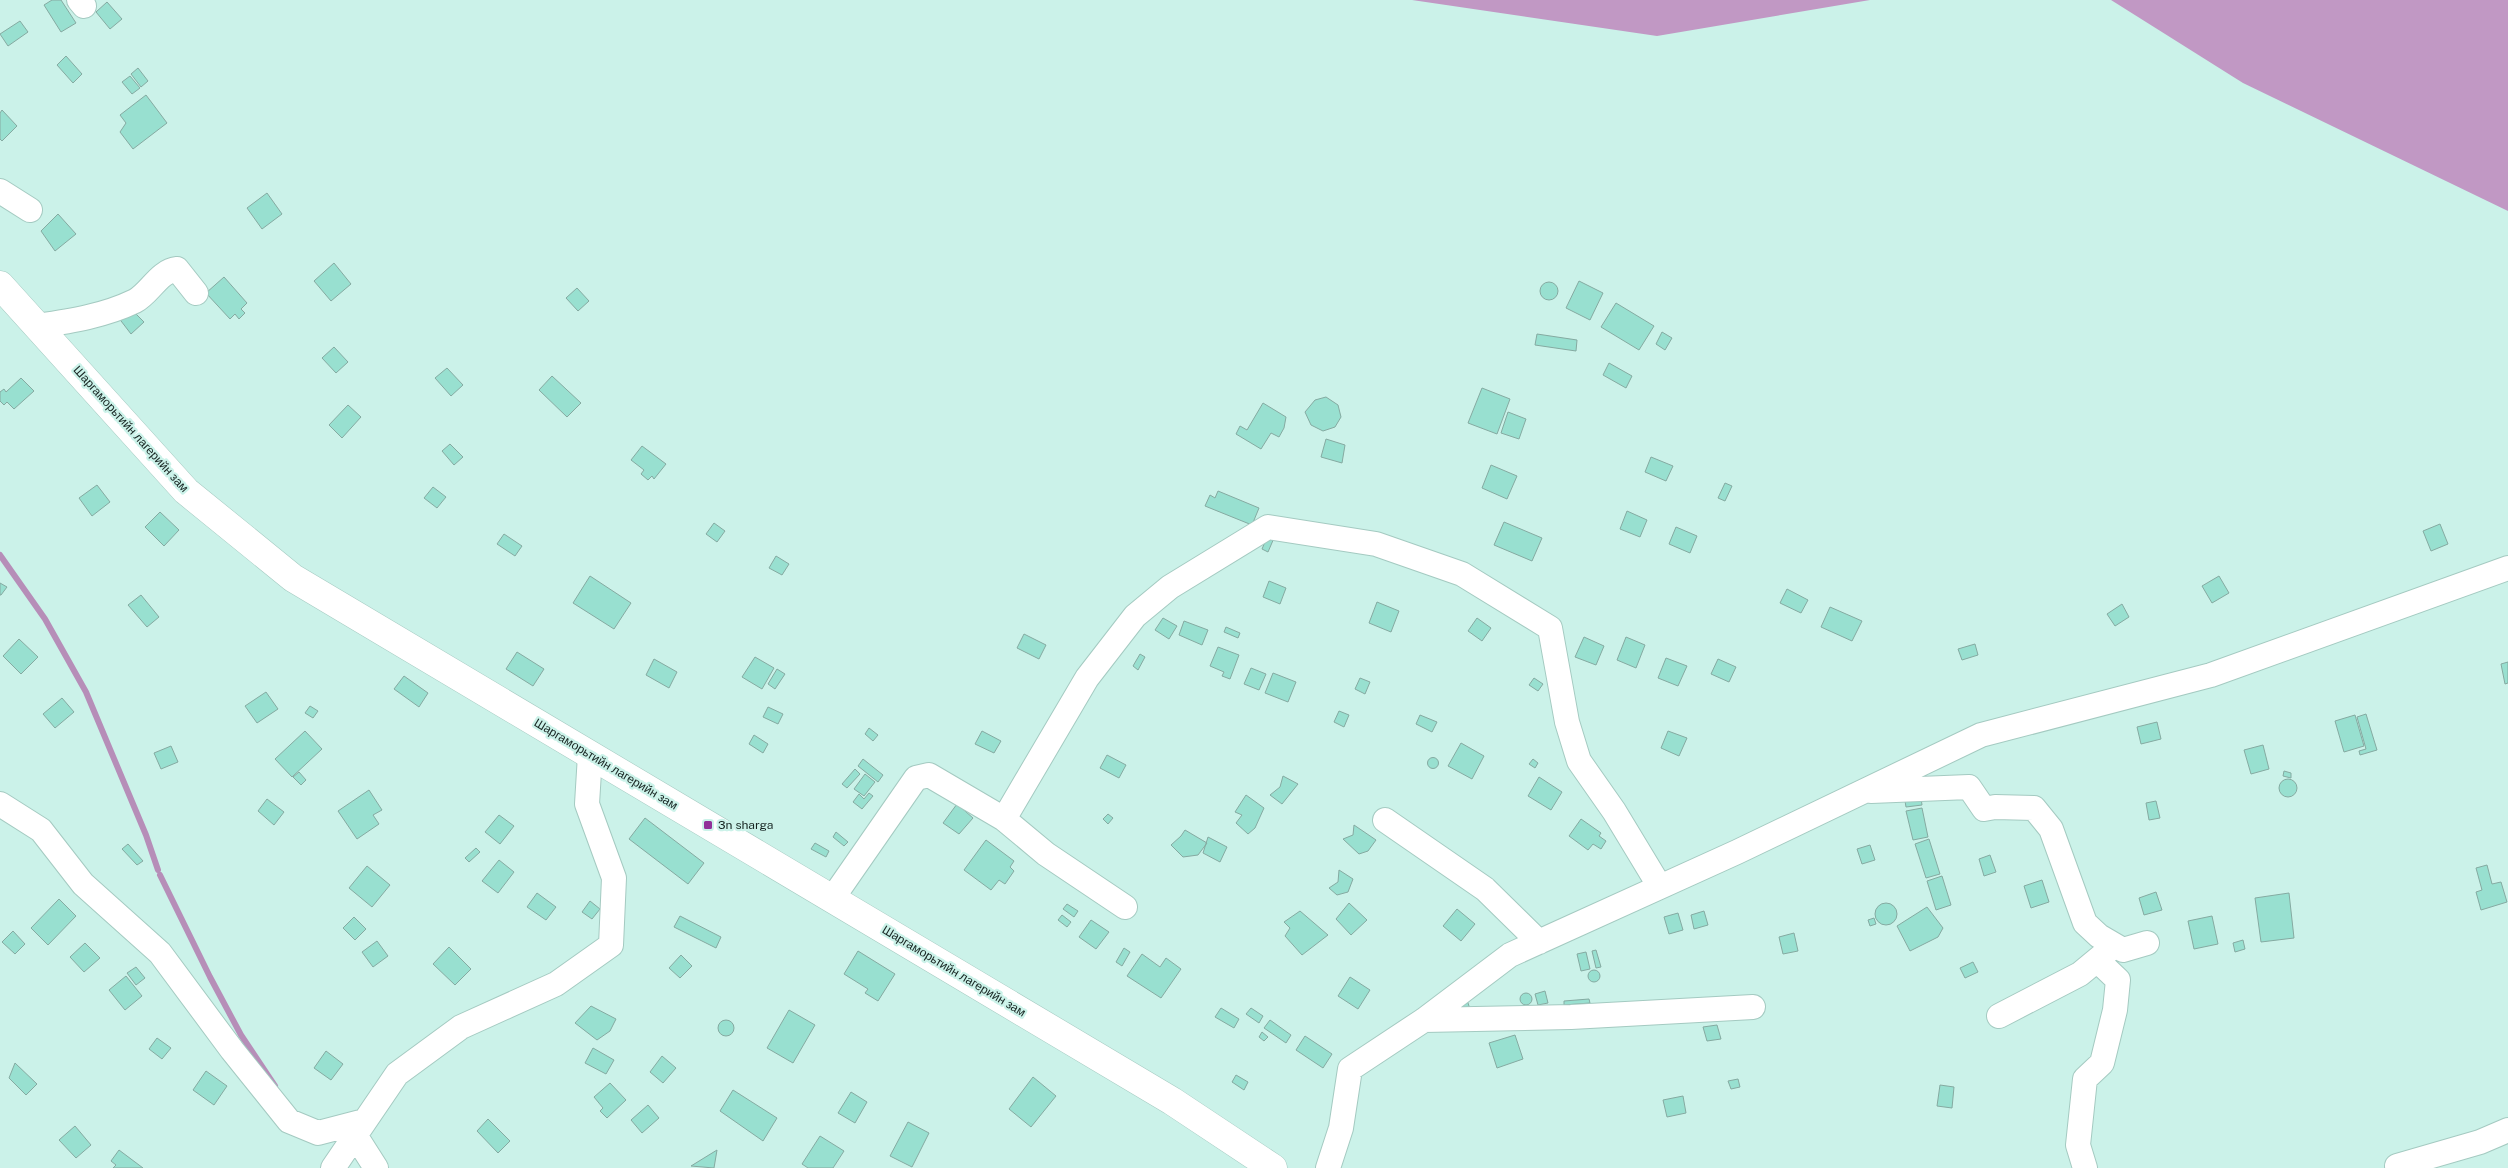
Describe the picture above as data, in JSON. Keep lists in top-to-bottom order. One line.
{"streets":{"street":["Шаргаморьтийн лагерийн зам"]},"places":{"transit":["3n sharga"]}}
